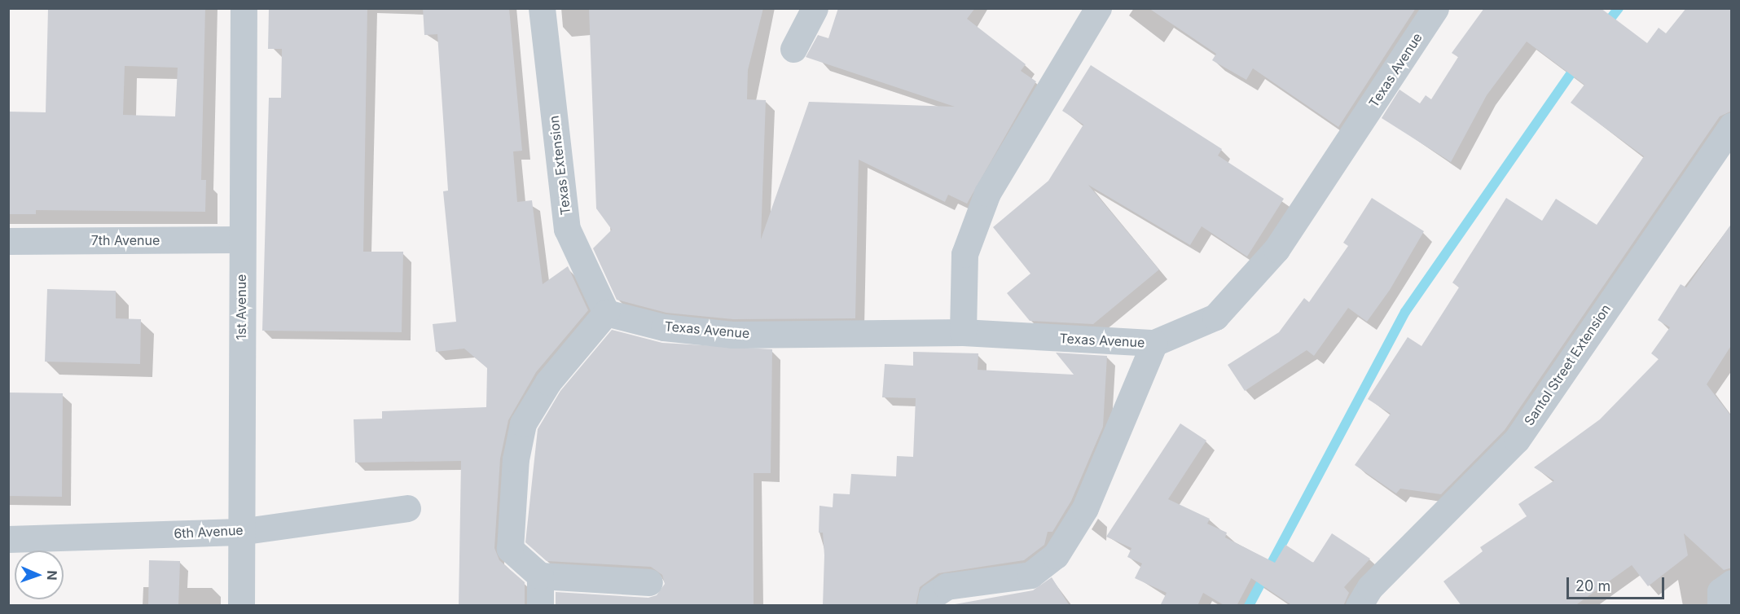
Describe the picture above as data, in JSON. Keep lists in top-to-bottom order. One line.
{"streets":{"street":["Texas Avenue","Texas Extension","7th Avenue","1st Avenue","Santol Street Extension","6th Avenue"]},"crossings":[["Texas Avenue","Texas Extension"],["7th Avenue","1st Avenue"],["1st Avenue","6th Avenue"]],"scale_bar":"20 m","north":"right"}
